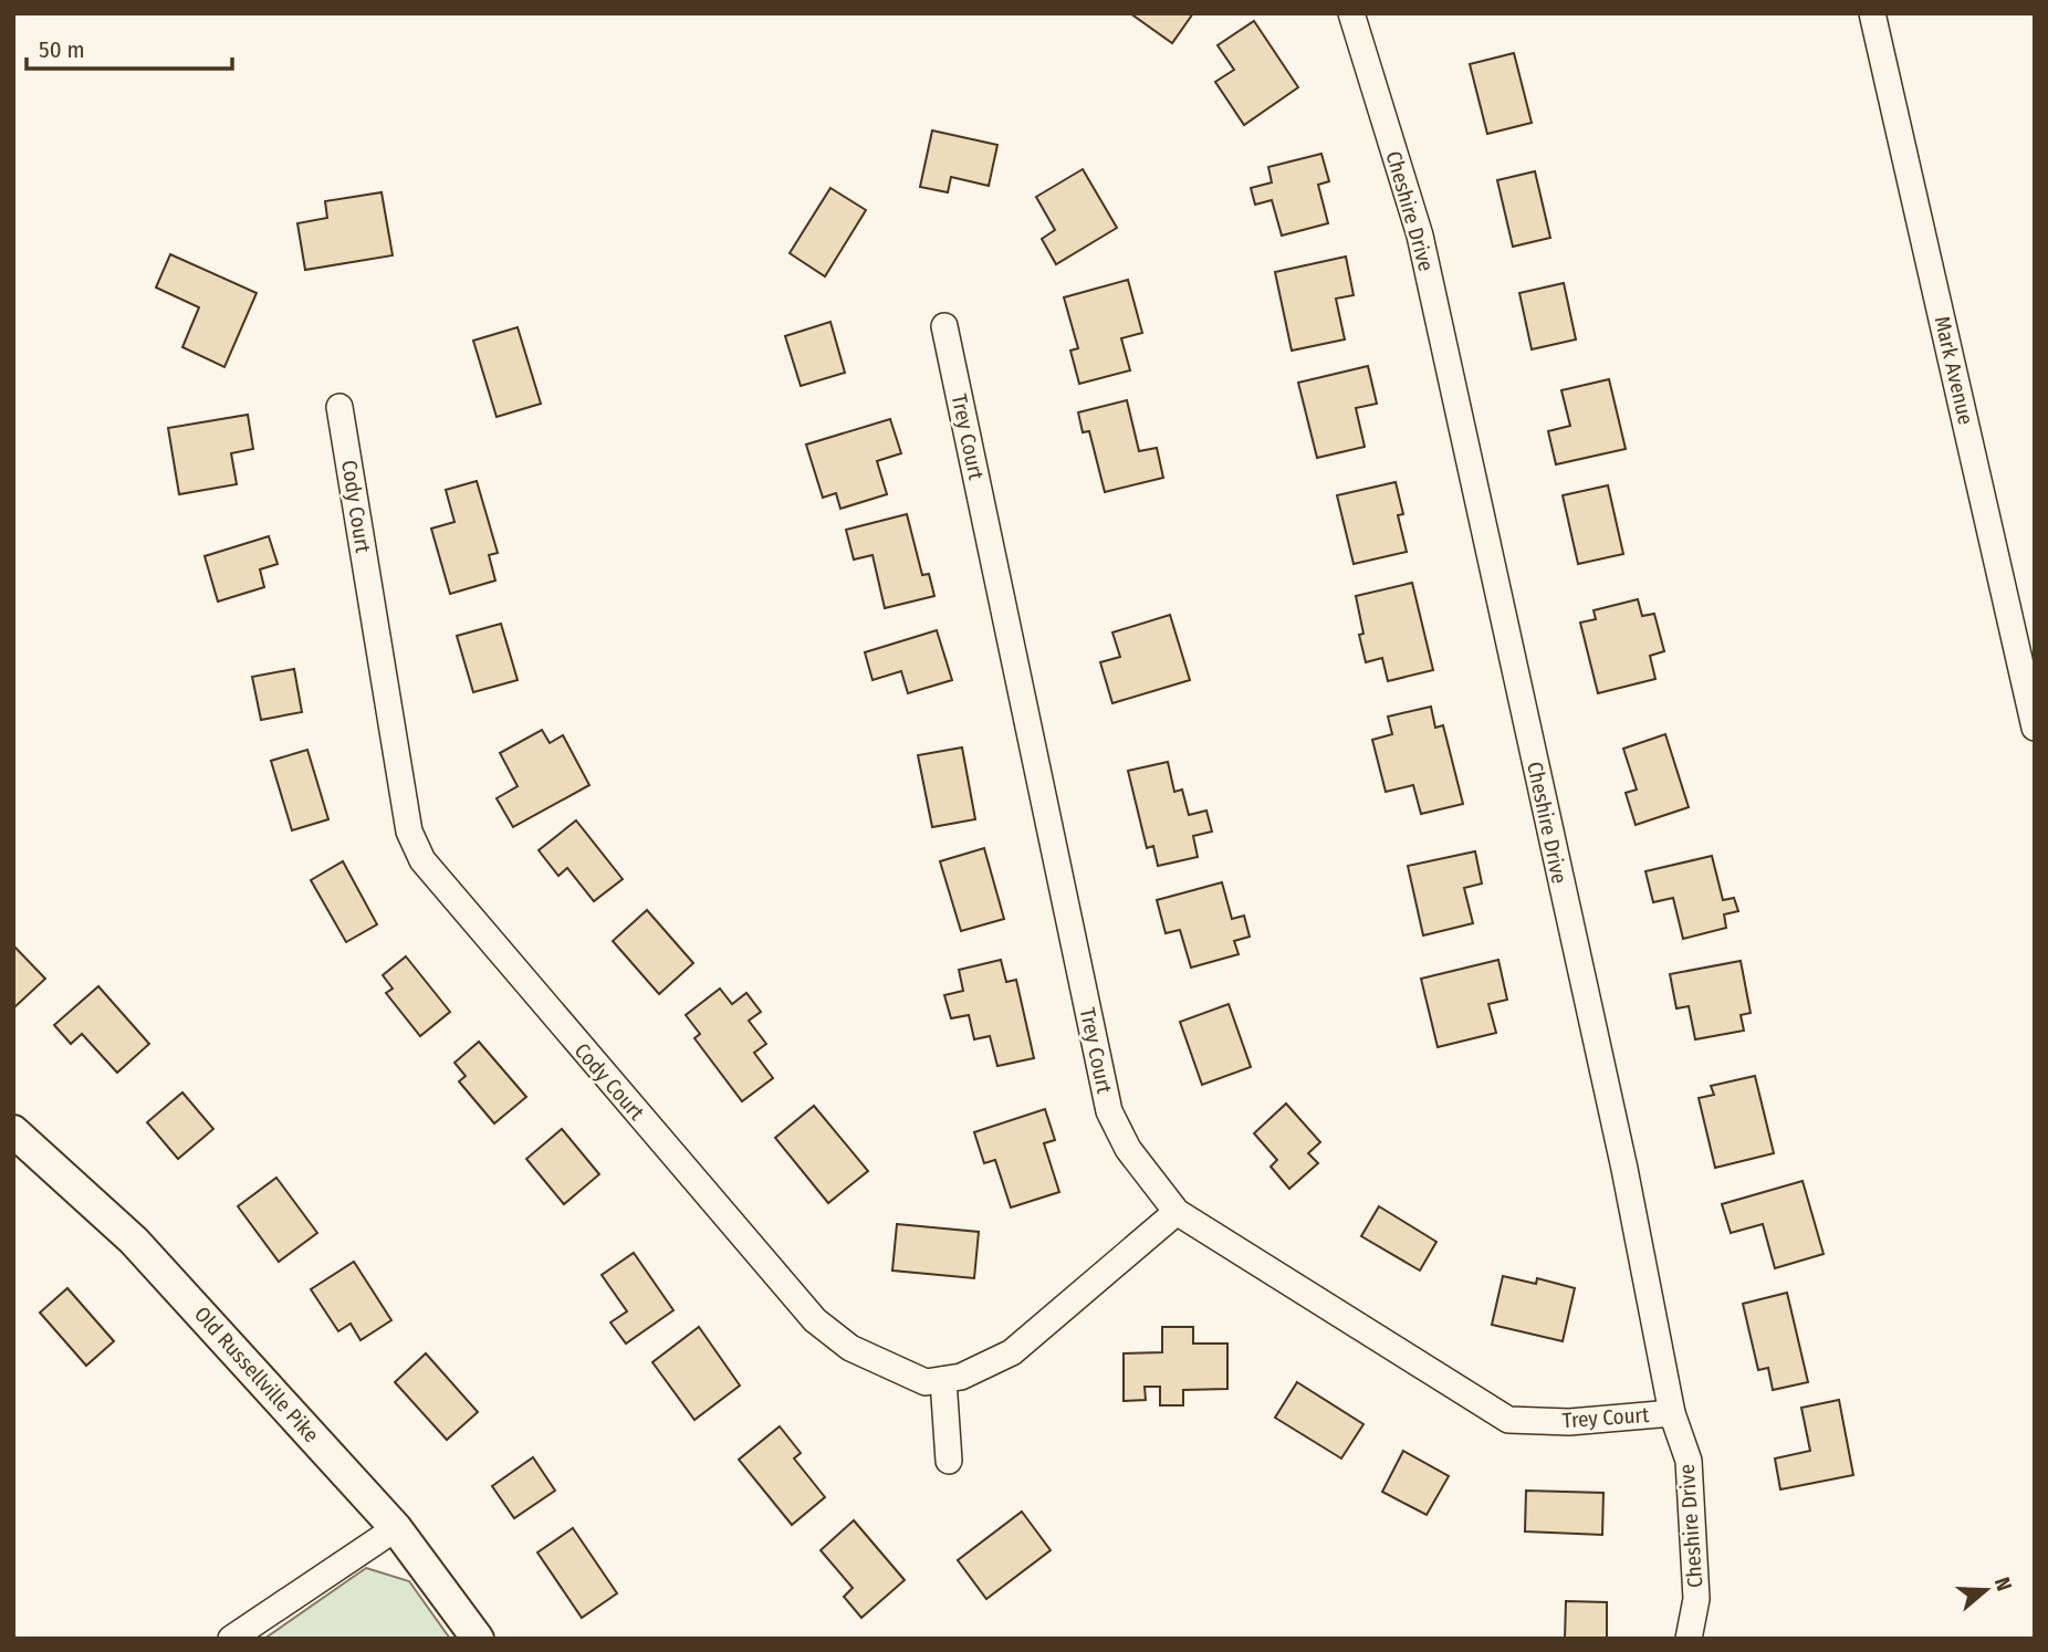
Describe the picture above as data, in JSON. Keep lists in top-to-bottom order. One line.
{"streets":{"street":["Cheshire Drive","Mark Avenue","Trey Court","Cody Court","Old Russellville Pike"]},"crossings":[["Cheshire Drive","Trey Court"],["Trey Court","Cody Court"]],"scale_bar":"50 m","north":"right"}
